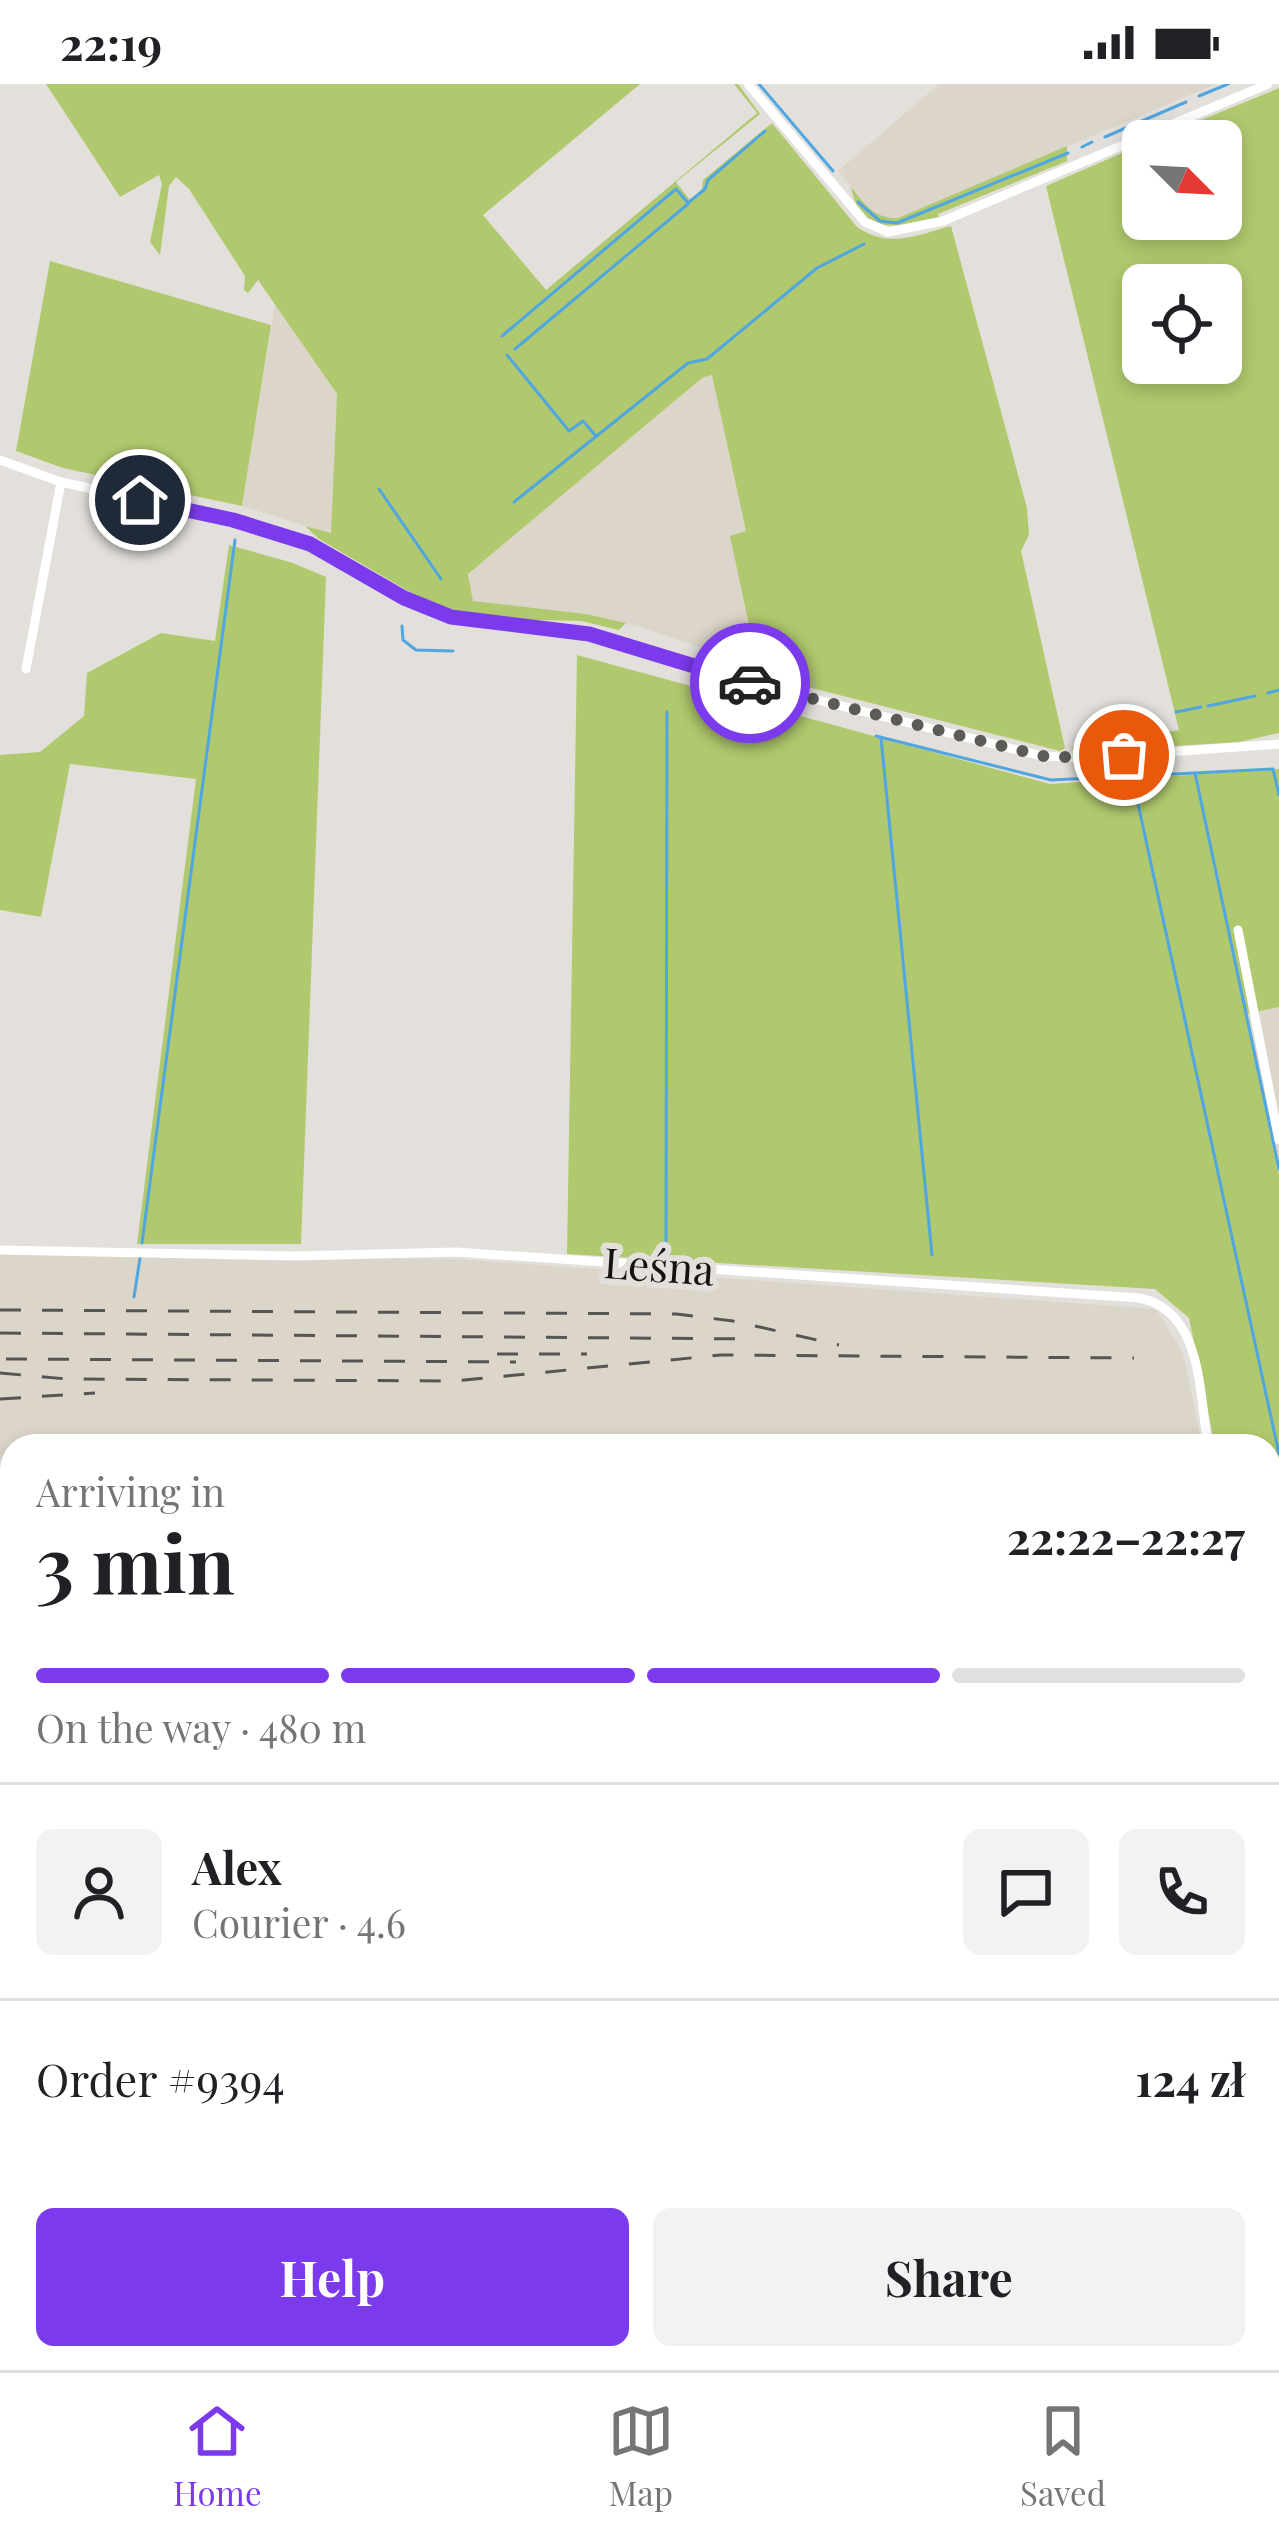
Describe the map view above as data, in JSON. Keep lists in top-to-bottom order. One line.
{"streets":{"street":["Leśna"]},"north":"bottom right","page":{"status":"22:19","heading":["3 min","Arriving in","22:22–22:27"],"panel":["Alex","Courier · 4.6","Order #9394","124 zł"],"bar":"On the way · 480 m","buttons":["Help","Share"],"tabs":["Home","Map","Saved"]}}
